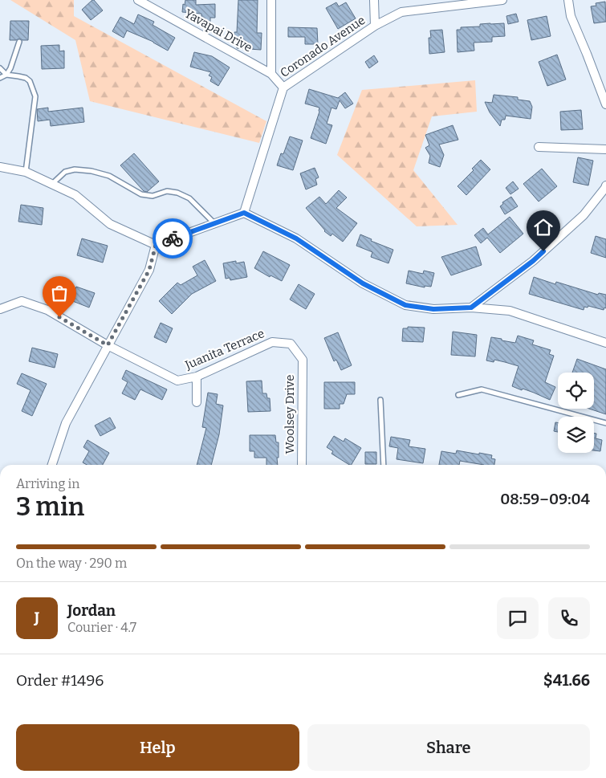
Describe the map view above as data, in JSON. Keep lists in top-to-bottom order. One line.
{"streets":{"street":["Yavapai Drive","Coronado Avenue","Juanita Terrace","Woolsey Drive"]},"crossings":[["Yavapai Drive","Coronado Avenue"],["Juanita Terrace","Woolsey Drive"]],"page":{"heading":["3 min","Arriving in","08:59–09:04"],"panel":["Jordan","Courier · 4.7","Order #1496","$41.66"],"bar":"On the way · 290 m","round":"J","buttons":["Help","Share"]}}
